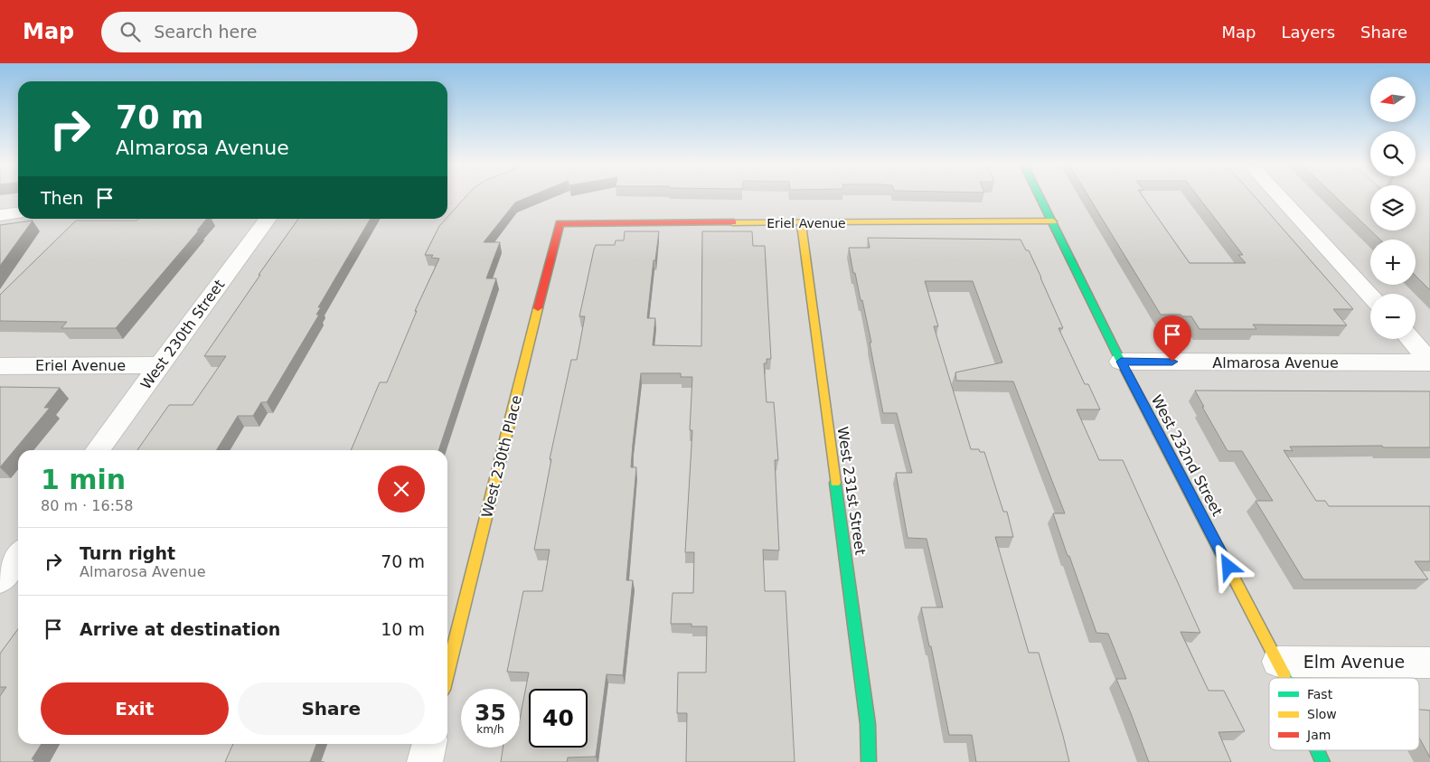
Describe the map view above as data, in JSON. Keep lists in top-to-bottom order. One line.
{"streets":{"street":["Eriel Avenue","West 230th Street","Almarosa Avenue","West 232nd Street","West 230th Place","West 231st Street","Elm Avenue"]},"crossings":[["Eriel Avenue","West 230th Street"],["Eriel Avenue","West 232nd Street"],["Eriel Avenue","West 230th Place"],["Eriel Avenue","West 231st Street"],["Almarosa Avenue","West 232nd Street"],["West 232nd Street","Elm Avenue"]],"legend":["Fast","Slow","Jam"],"north":"left","page":{"header":"Map","search":"Search here","nav":["Map","Layers","Share"],"map_buttons":["+","−"],"turn":["70 m","Almarosa Avenue"],"then":"Then","heading":["1 min","80 m · 16:58"],"list":[{"name":"Turn right","note":"Almarosa Avenue","value":"70 m"},{"name":"Arrive at destination","value":"10 m"}],"buttons":["Exit","Share"],"speed":"35 km/h","limit":"40"}}
